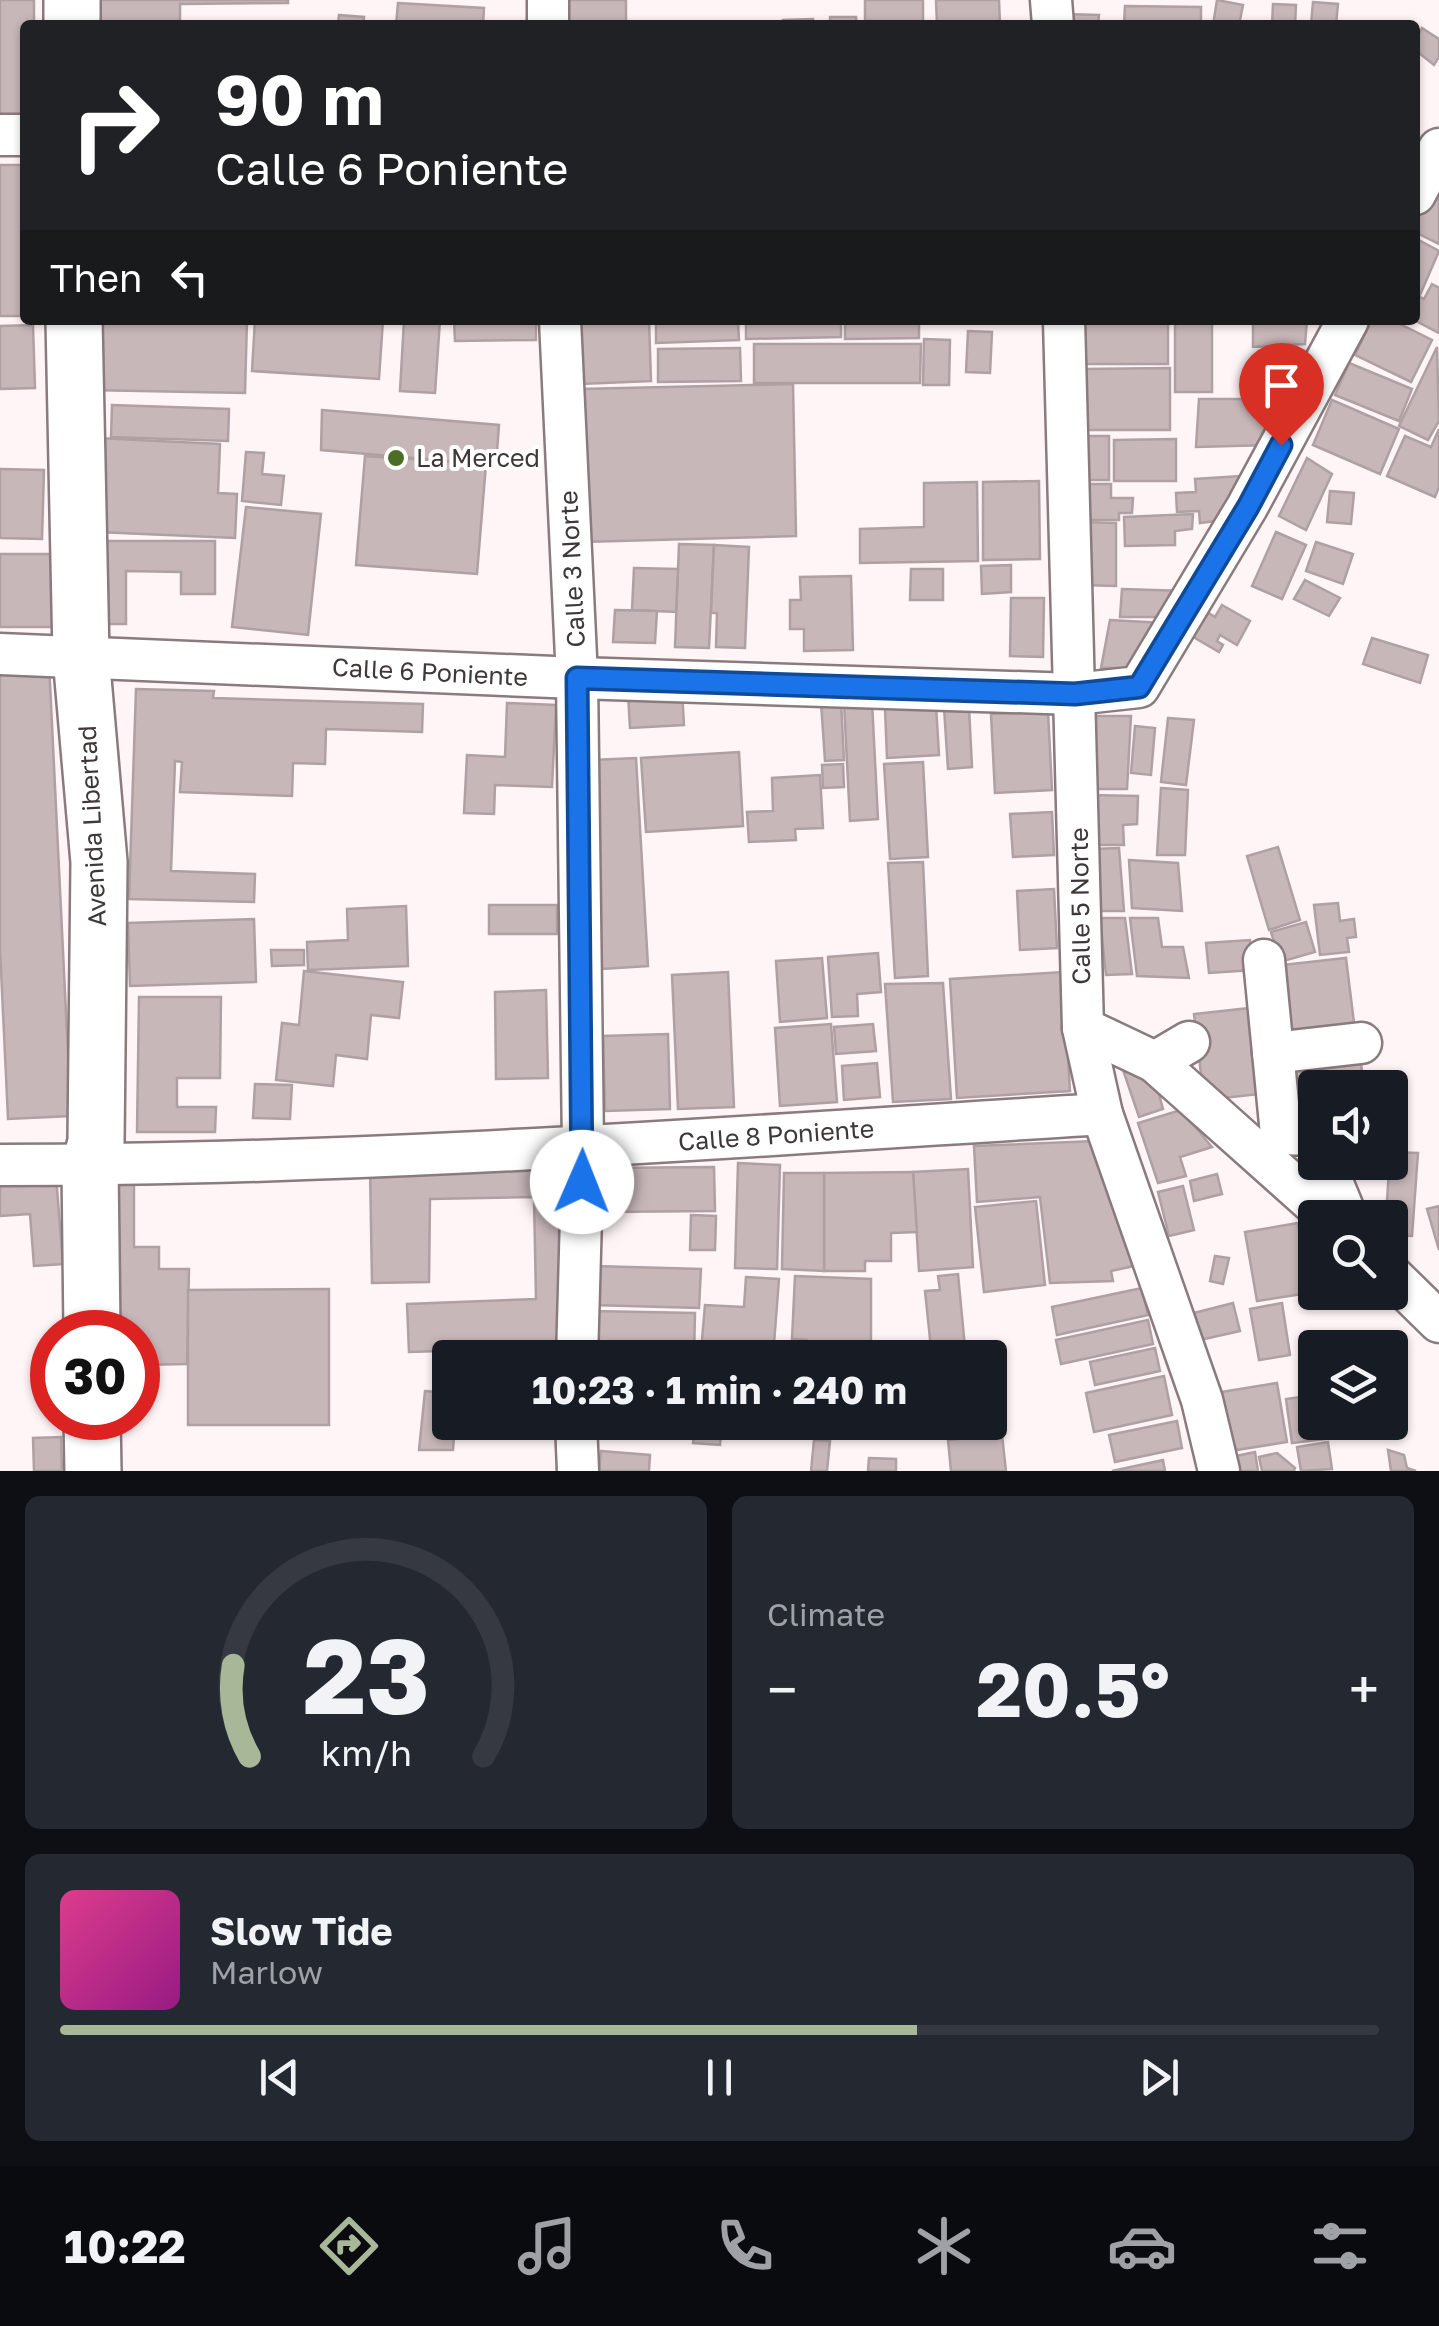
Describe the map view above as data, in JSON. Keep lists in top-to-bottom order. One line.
{"streets":{"main road":["Avenida Libertad"],"street":["Calle 3 Norte","Calle 6 Poniente","Calle 5 Norte","Calle 8 Poniente"]},"crossings":[["Calle 3 Norte","Calle 6 Poniente"],["Calle 3 Norte","Calle 8 Poniente"],["Calle 6 Poniente","Avenida Libertad"],["Calle 6 Poniente","Calle 5 Norte"],["Avenida Libertad","Calle 8 Poniente"],["Calle 5 Norte","Calle 8 Poniente"]],"places":["La Merced"],"page":{"turn":["90 m","Calle 6 Poniente"],"then":"Then","limit":"30","trip":"10:23 · 1 min · 240 m","tile":"Climate","heat":["−","20.5°","+"],"song":["Slow Tide","Marlow"],"tabs":"10:22","gauge":["23","km/h"]}}
